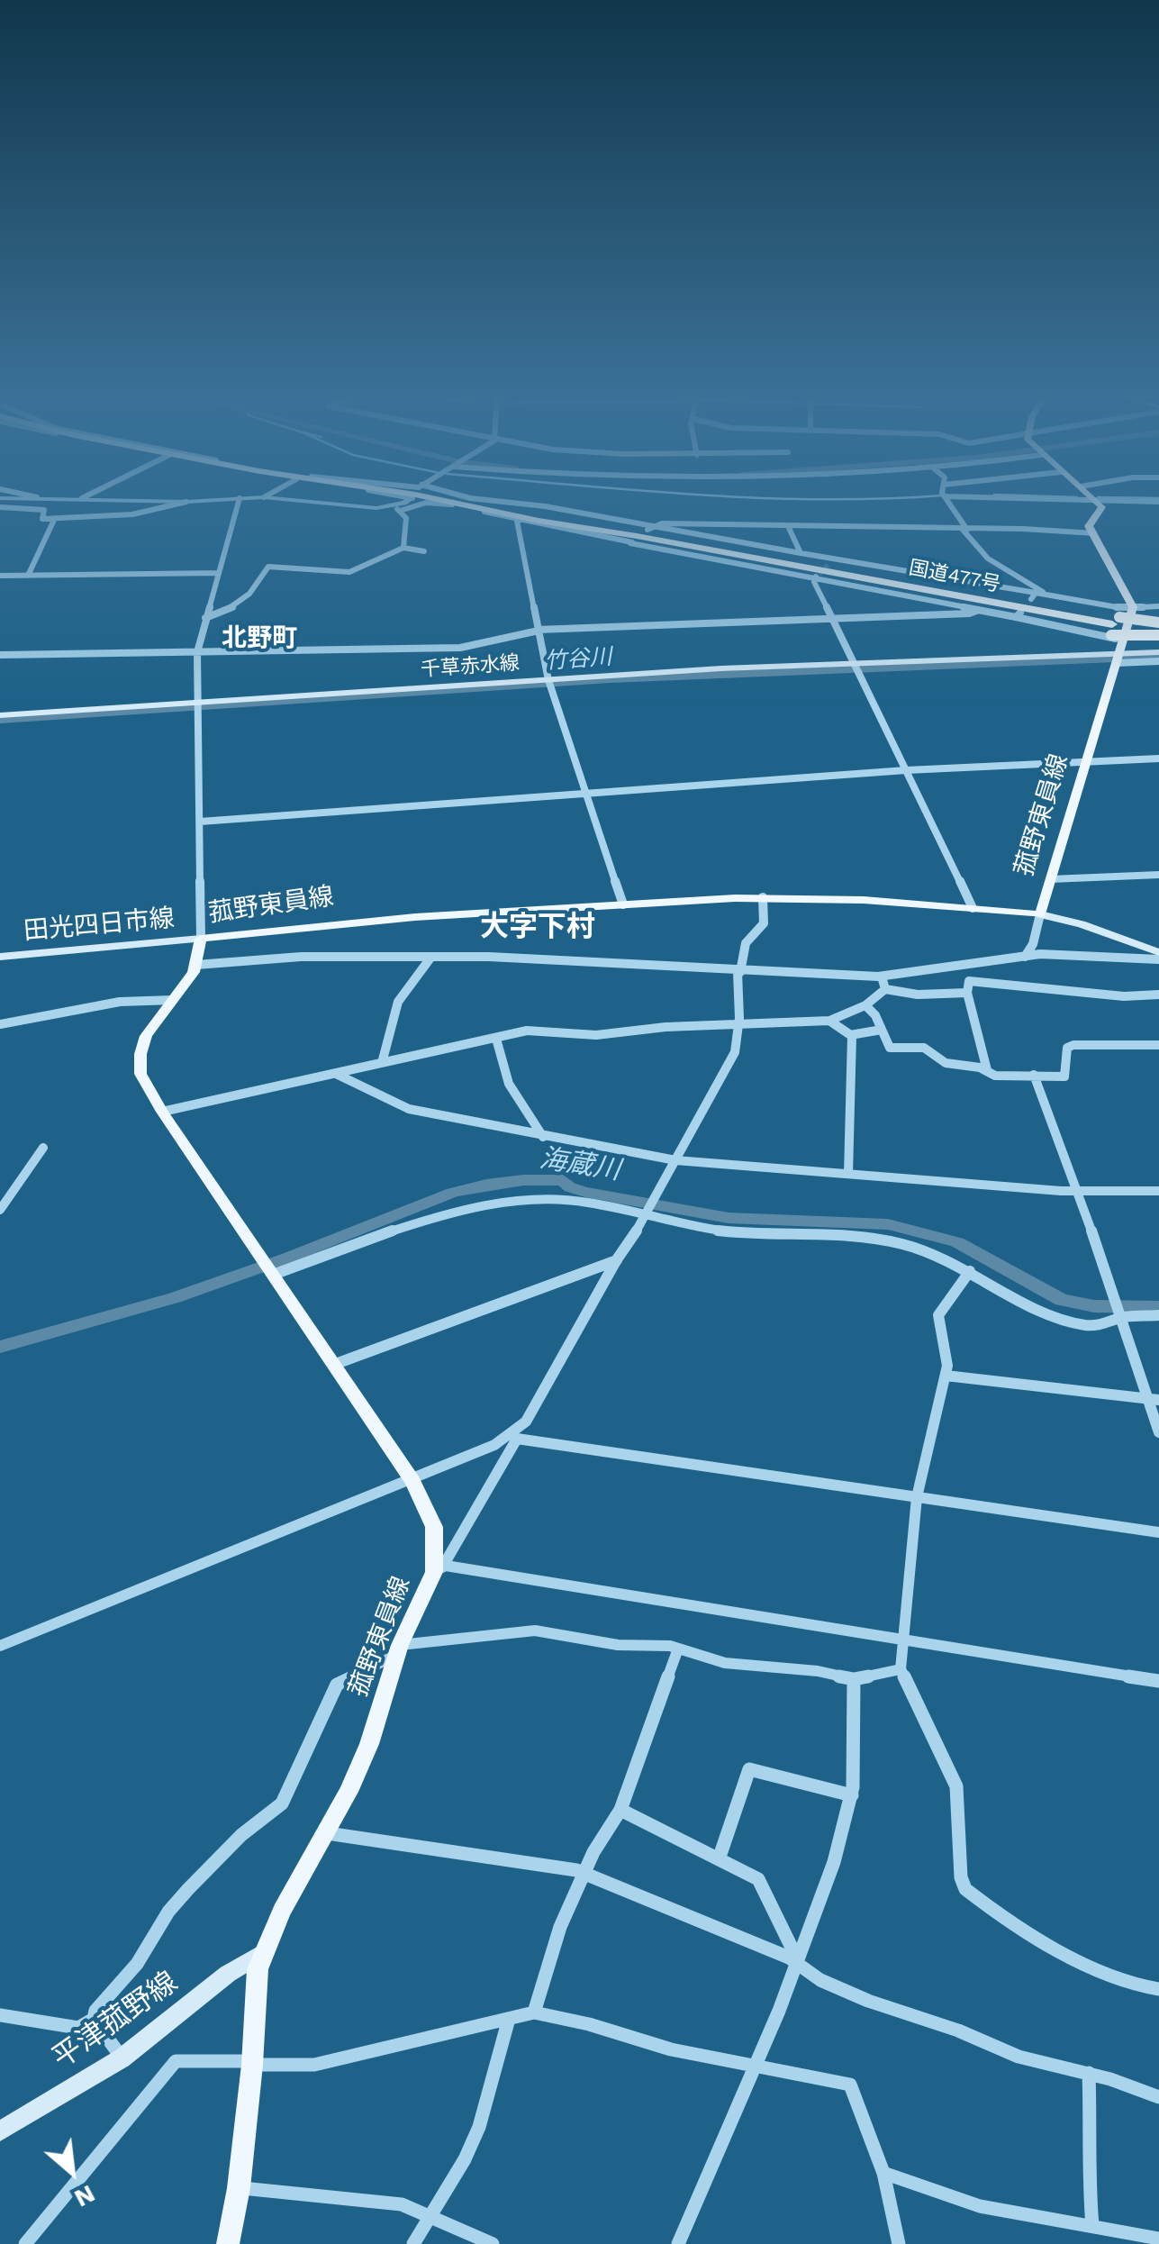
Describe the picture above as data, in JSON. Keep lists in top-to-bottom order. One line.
{"streets":{"main road":["千草赤水線","菰野東員線","田光四日市線","平津菰野線"]},"crossings":[["千草赤水線","菰野東員線"],["菰野東員線","田光四日市線"],["菰野東員線","平津菰野線"]],"districts":["北野町","大字下村"],"water":["竹谷川","海蔵川"],"north":"bottom right"}
